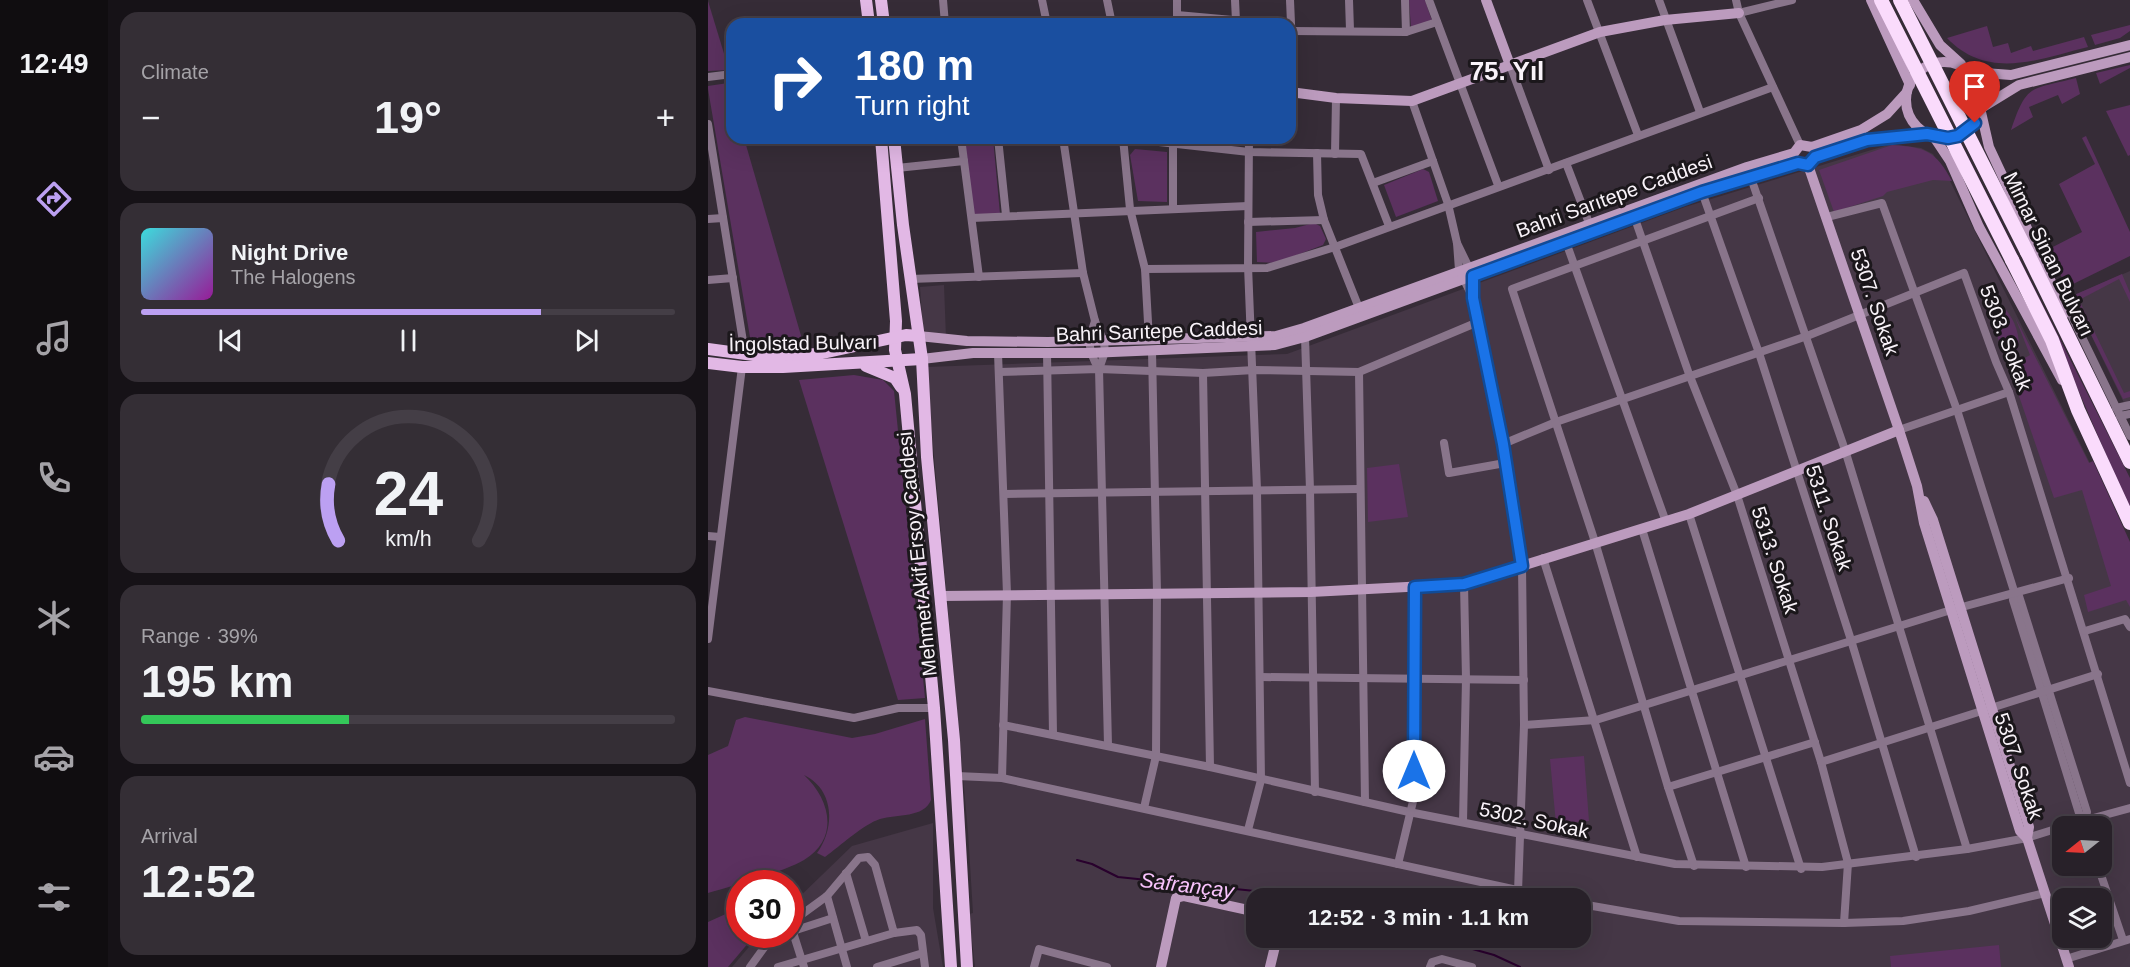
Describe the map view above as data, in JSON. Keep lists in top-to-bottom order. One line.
{"streets":{"highway":["Mimar Sinan Bulvarı"],"main road":["Bahri Sarıtepe Caddesi","5307. Sokak","İngolstad Bulvarı","Mehmet Akif Ersoy Caddesi"],"street":["5303. Sokak","5311. Sokak","5313. Sokak","5302. Sokak"]},"crossings":[["Bahri Sarıtepe Caddesi","5307. Sokak"],["Bahri Sarıtepe Caddesi","İngolstad Bulvarı"],["Bahri Sarıtepe Caddesi","5311. Sokak"],["Bahri Sarıtepe Caddesi","Mehmet Akif Ersoy Caddesi"],["Bahri Sarıtepe Caddesi","5313. Sokak"],["5307. Sokak","5303. Sokak"],["5307. Sokak","5302. Sokak"],["5303. Sokak","5311. Sokak"],["5303. Sokak","5313. Sokak"],["İngolstad Bulvarı","Mehmet Akif Ersoy Caddesi"],["5311. Sokak","5302. Sokak"],["5313. Sokak","5302. Sokak"]],"districts":["75. Yıl"],"water":["Safrançay"],"north":"left","page":{"tabs":"12:49","tile":["Climate",["Range · 39%","195 km"],["Arrival","12:52"]],"turn":["180 m","Turn right"],"heat":["−","19°","+"],"song":["Night Drive","The Halogens"],"limit":"30","trip":"12:52 · 3 min · 1.1 km","gauge":["24","km/h"]}}
